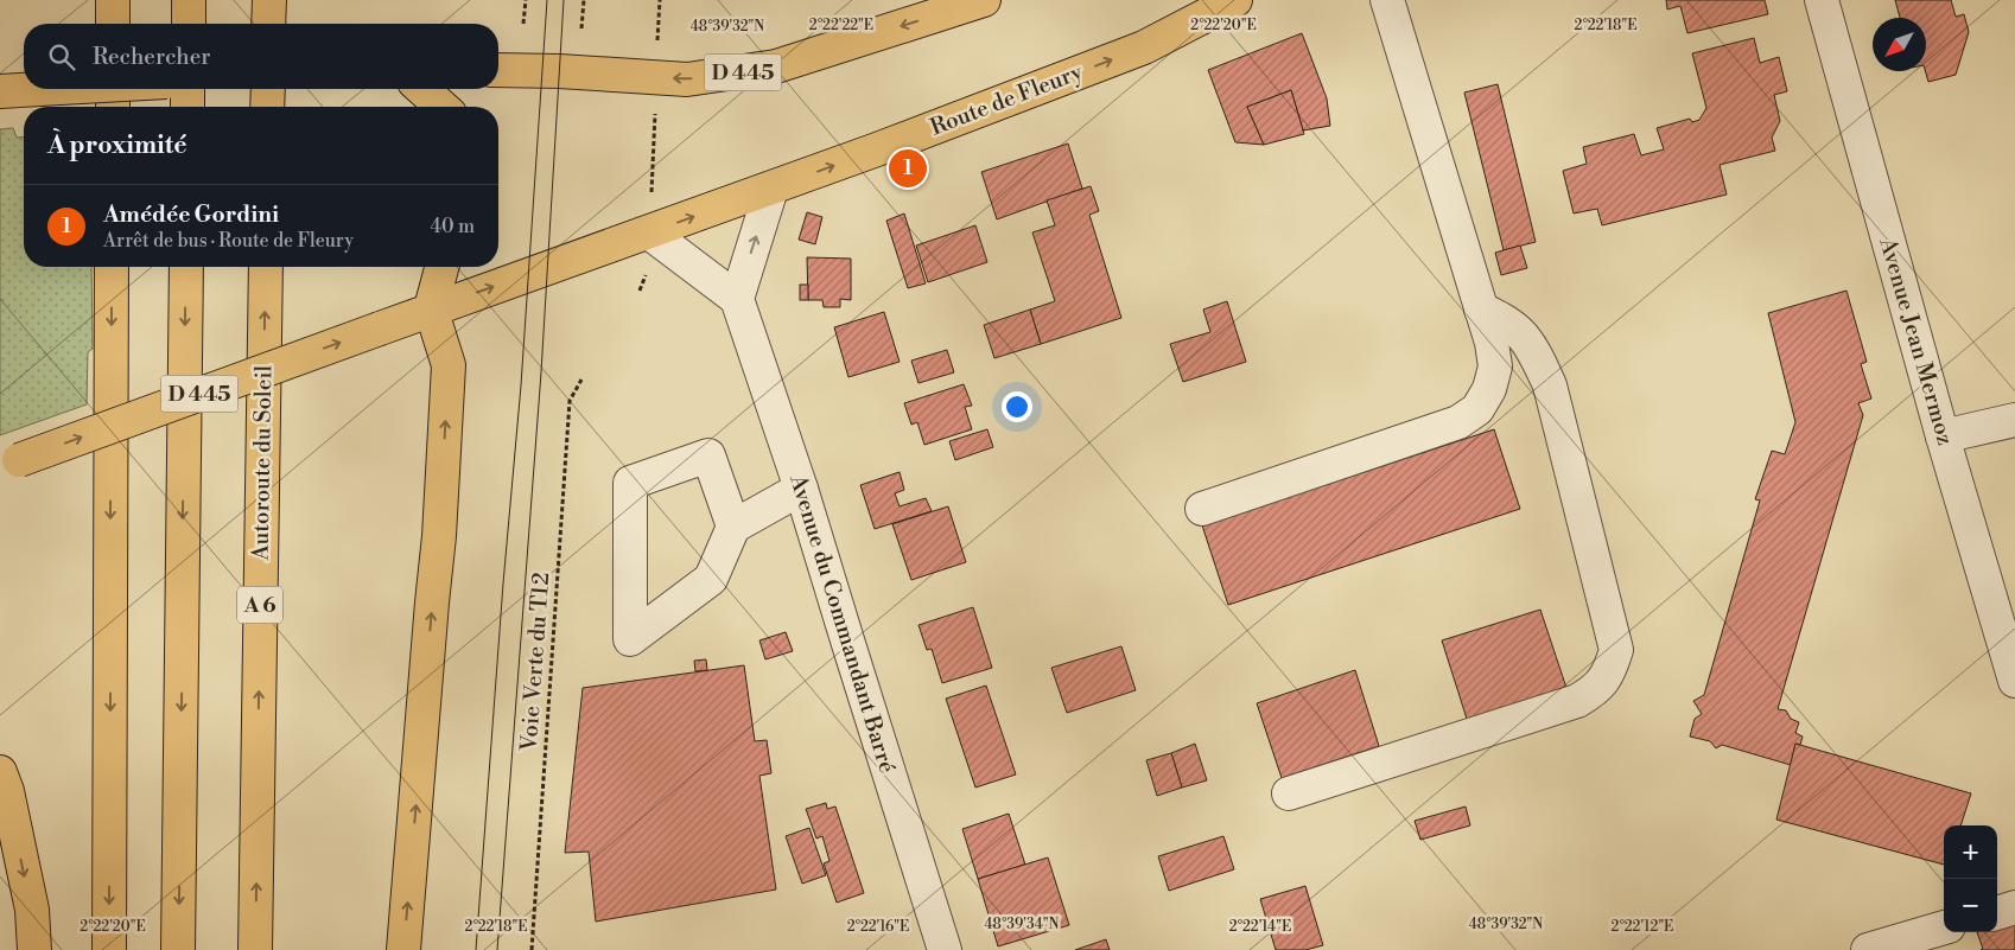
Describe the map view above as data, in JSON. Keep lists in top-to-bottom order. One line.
{"streets":{"main road":["D 445","Route de Fleury","Autoroute du Soleil","A 6"],"street":["Avenue Jean Mermoz","Avenue du Commandant Barré"],"path":["Voie Verte du T12"]},"crossings":[["D 445","Route de Fleury"]],"north":"bottom left","page":{"search":"Rechercher","heading":"À proximité","pins":"1","list":[{"mark":"1","name":"Amédée Gordini","note":"Arrêt de bus · Route de Fleury","value":"40 m"}],"map_buttons":["+","−"]},"coordinates":["2°22'22\"E","2°22'20\"E","2°22'18\"E","48°39'32\"N","48°39'34\"N","2°22'16\"E","2°22'14\"E","2°22'12\"E"]}
